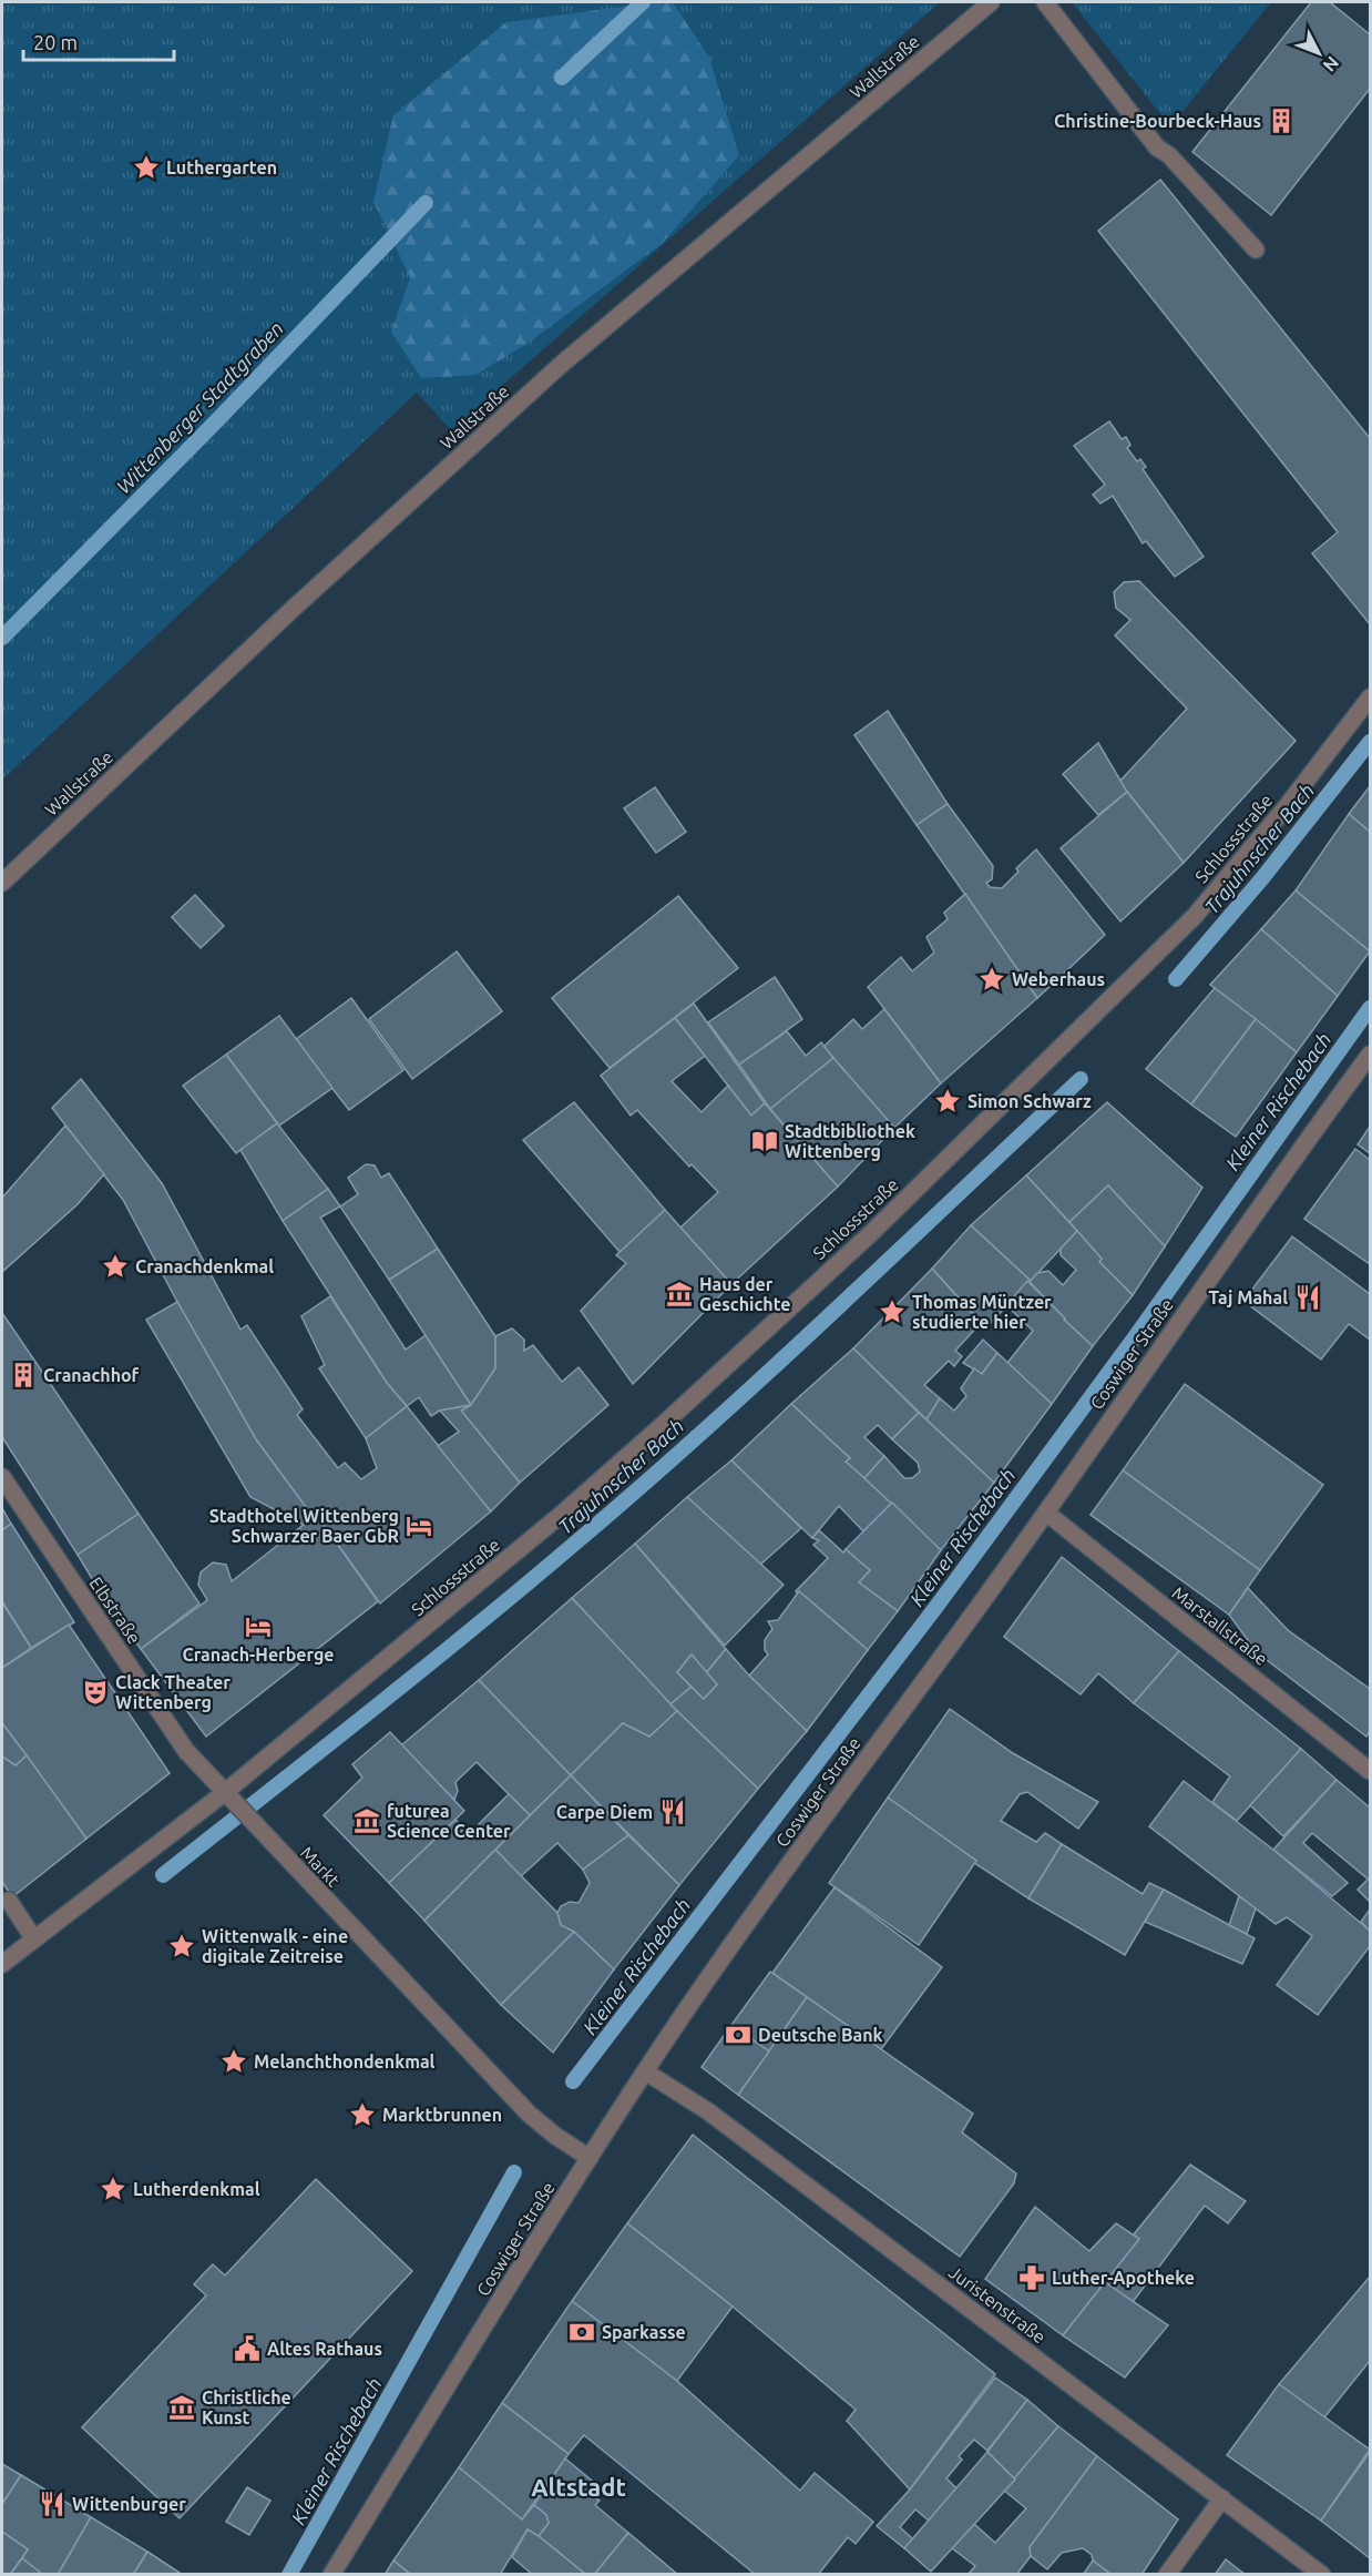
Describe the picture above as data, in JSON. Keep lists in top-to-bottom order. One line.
{"streets":{"street":["Wallstraße","Schlossstraße","Coswiger Straße","Elbstraße","Marstallstraße","Markt","Juristenstraße"]},"crossings":[["Schlossstraße","Elbstraße"],["Schlossstraße","Markt"],["Coswiger Straße","Marstallstraße"],["Coswiger Straße","Markt"],["Coswiger Straße","Juristenstraße"],["Elbstraße","Markt"]],"districts":["Altstadt"],"water":["Wittenberger Stadtgraben","Trajuhnscher Bach","Kleiner Rischebach"],"places":{"building":["Christine-Bourbeck-Haus","Cranachhof"],"place":["Luthergarten","Weberhaus","Simon Schwarz","Cranachdenkmal","Thomas Müntzer studierte hier","Wittenwalk - eine digitale Zeitreise","Melanchthondenkmal","Marktbrunnen","Lutherdenkmal"],"library":["Stadtbibliothek Wittenberg"],"museum":["Haus der Geschichte","futurea Science Center","Christliche Kunst"],"restaurant":["Taj Mahal","Carpe Diem","Wittenburger"],"hotel":["Stadthotel Wittenberg Schwarzer Baer GbR","Cranach-Herberge"],"theatre":["Clack Theater Wittenberg"],"bank":["Deutsche Bank","Sparkasse"],"pharmacy":["Luther-Apotheke"],"public building":["Altes Rathaus"]},"scale_bar":"20 m","north":"bottom right"}
